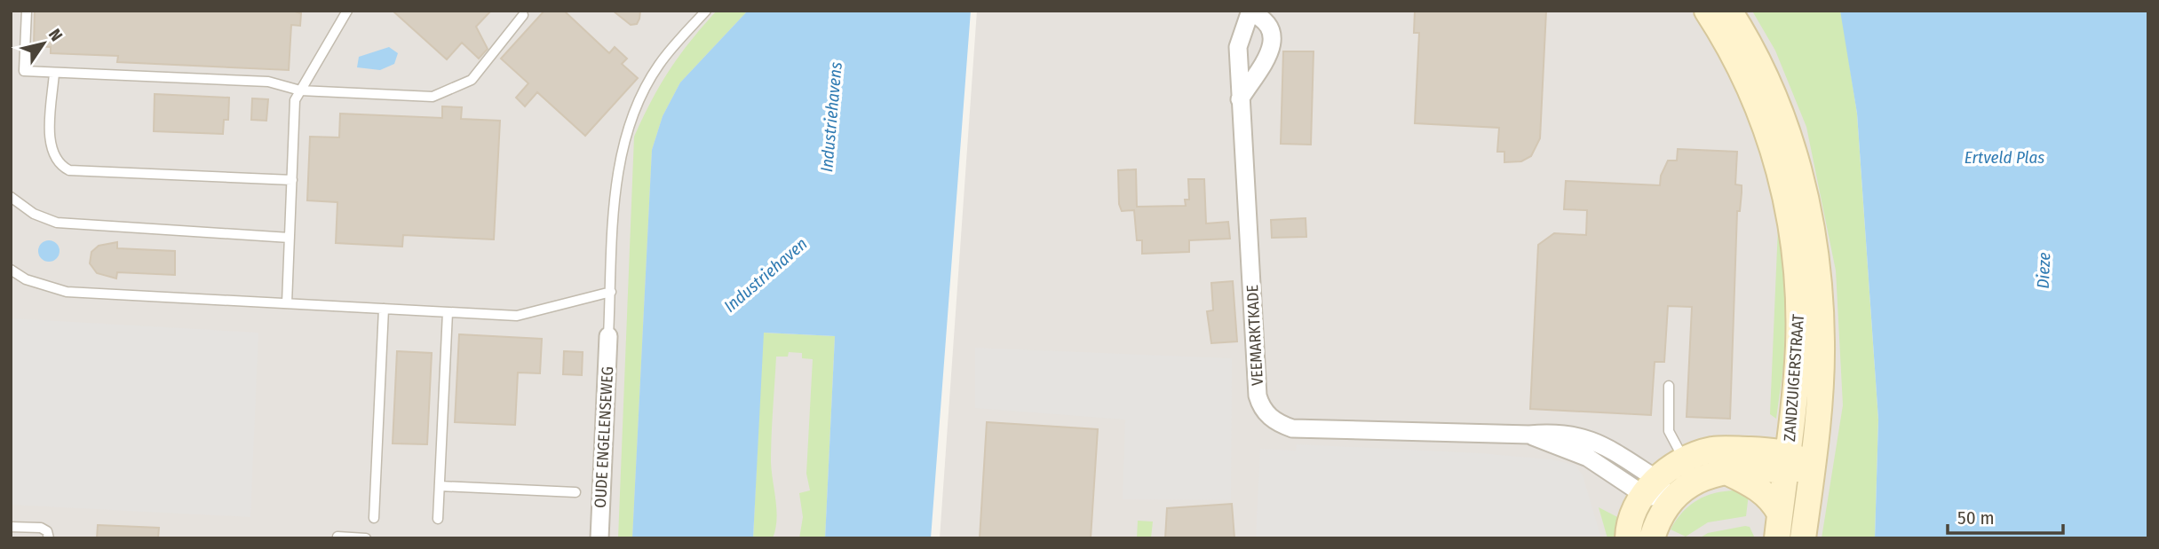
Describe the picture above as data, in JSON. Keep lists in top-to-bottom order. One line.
{"streets":{"main road":["ZANDZUIGERSTRAAT"],"street":["VEEMARKTKADE","OUDE ENGELENSEWEG"]},"water":["Industriehavens","Ertveld Plas","Dieze","Industriehaven"],"scale_bar":"50 m","north":"top right"}
